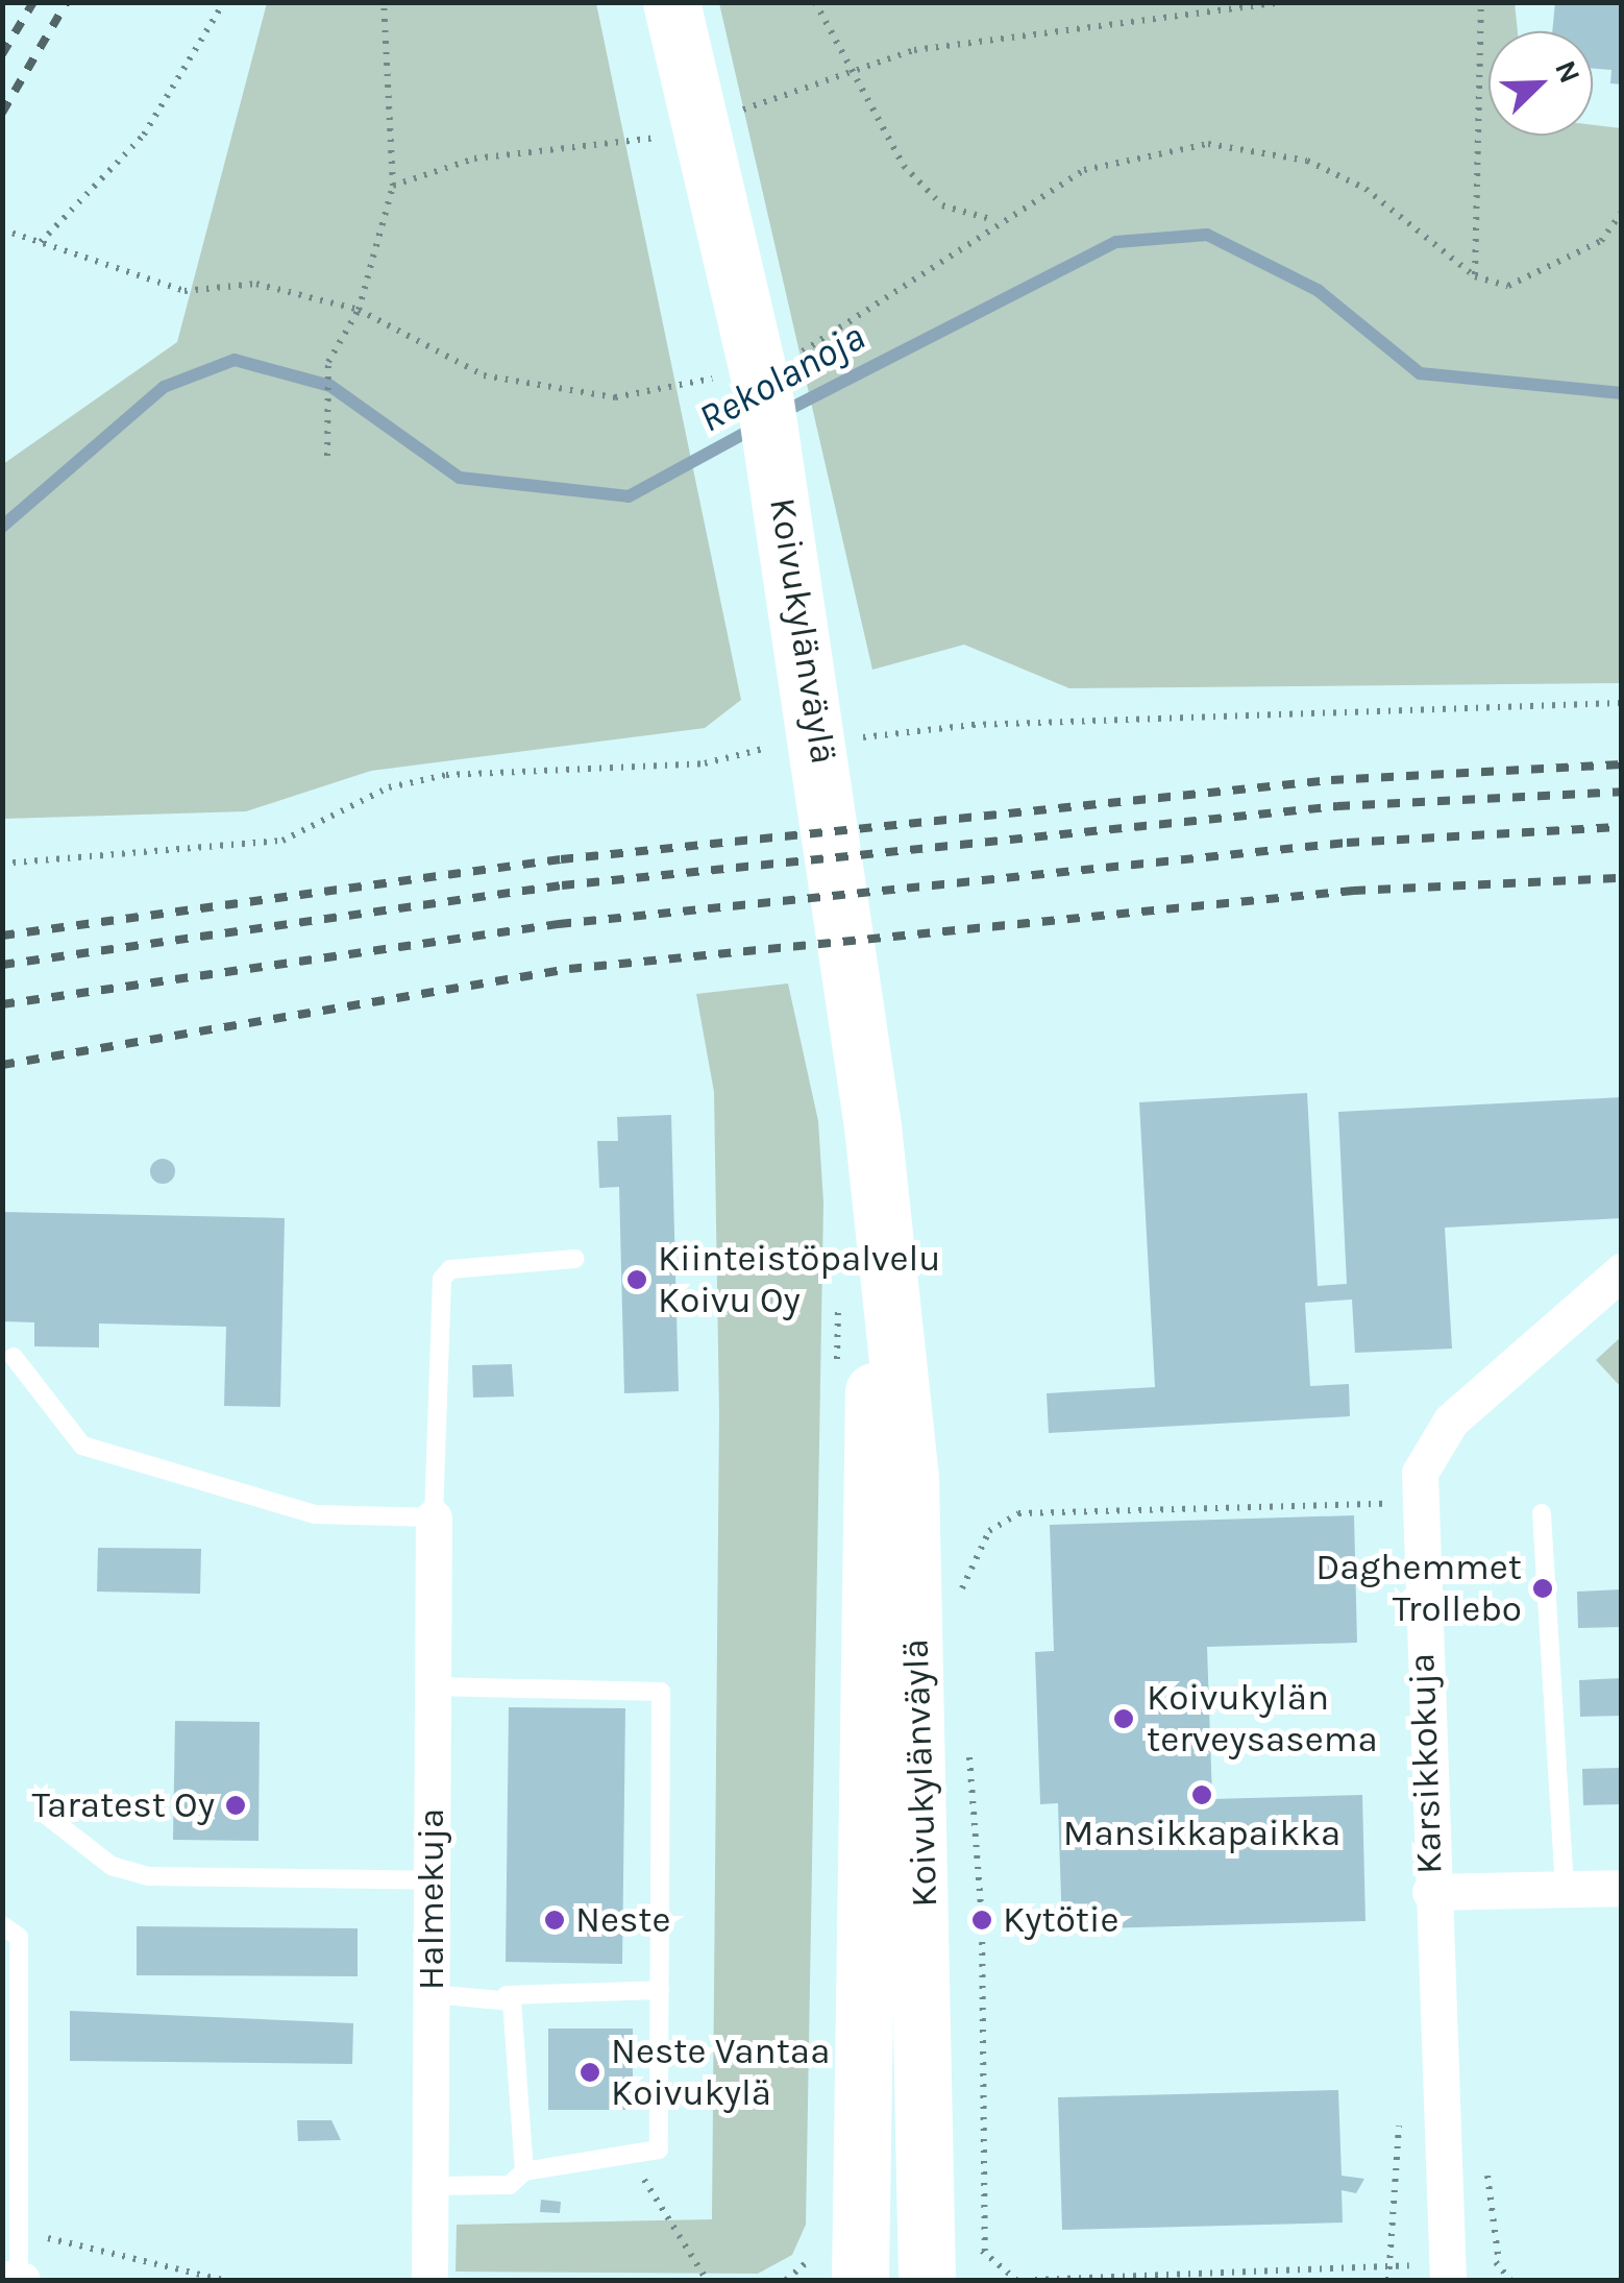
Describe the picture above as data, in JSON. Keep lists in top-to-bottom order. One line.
{"streets":{"main road":["Koivukylänväylä"],"street":["Karsikkokuja","Halmekuja"]},"water":["Rekolanoja"],"places":["Kiinteistöpalvelu Koivu Oy","Daghemmet Trollebo","Koivukylän terveysasema","Mansikkapaikka","Taratest Oy","Neste","Kytötie","Neste Vantaa Koivukylä"],"north":"top right"}
